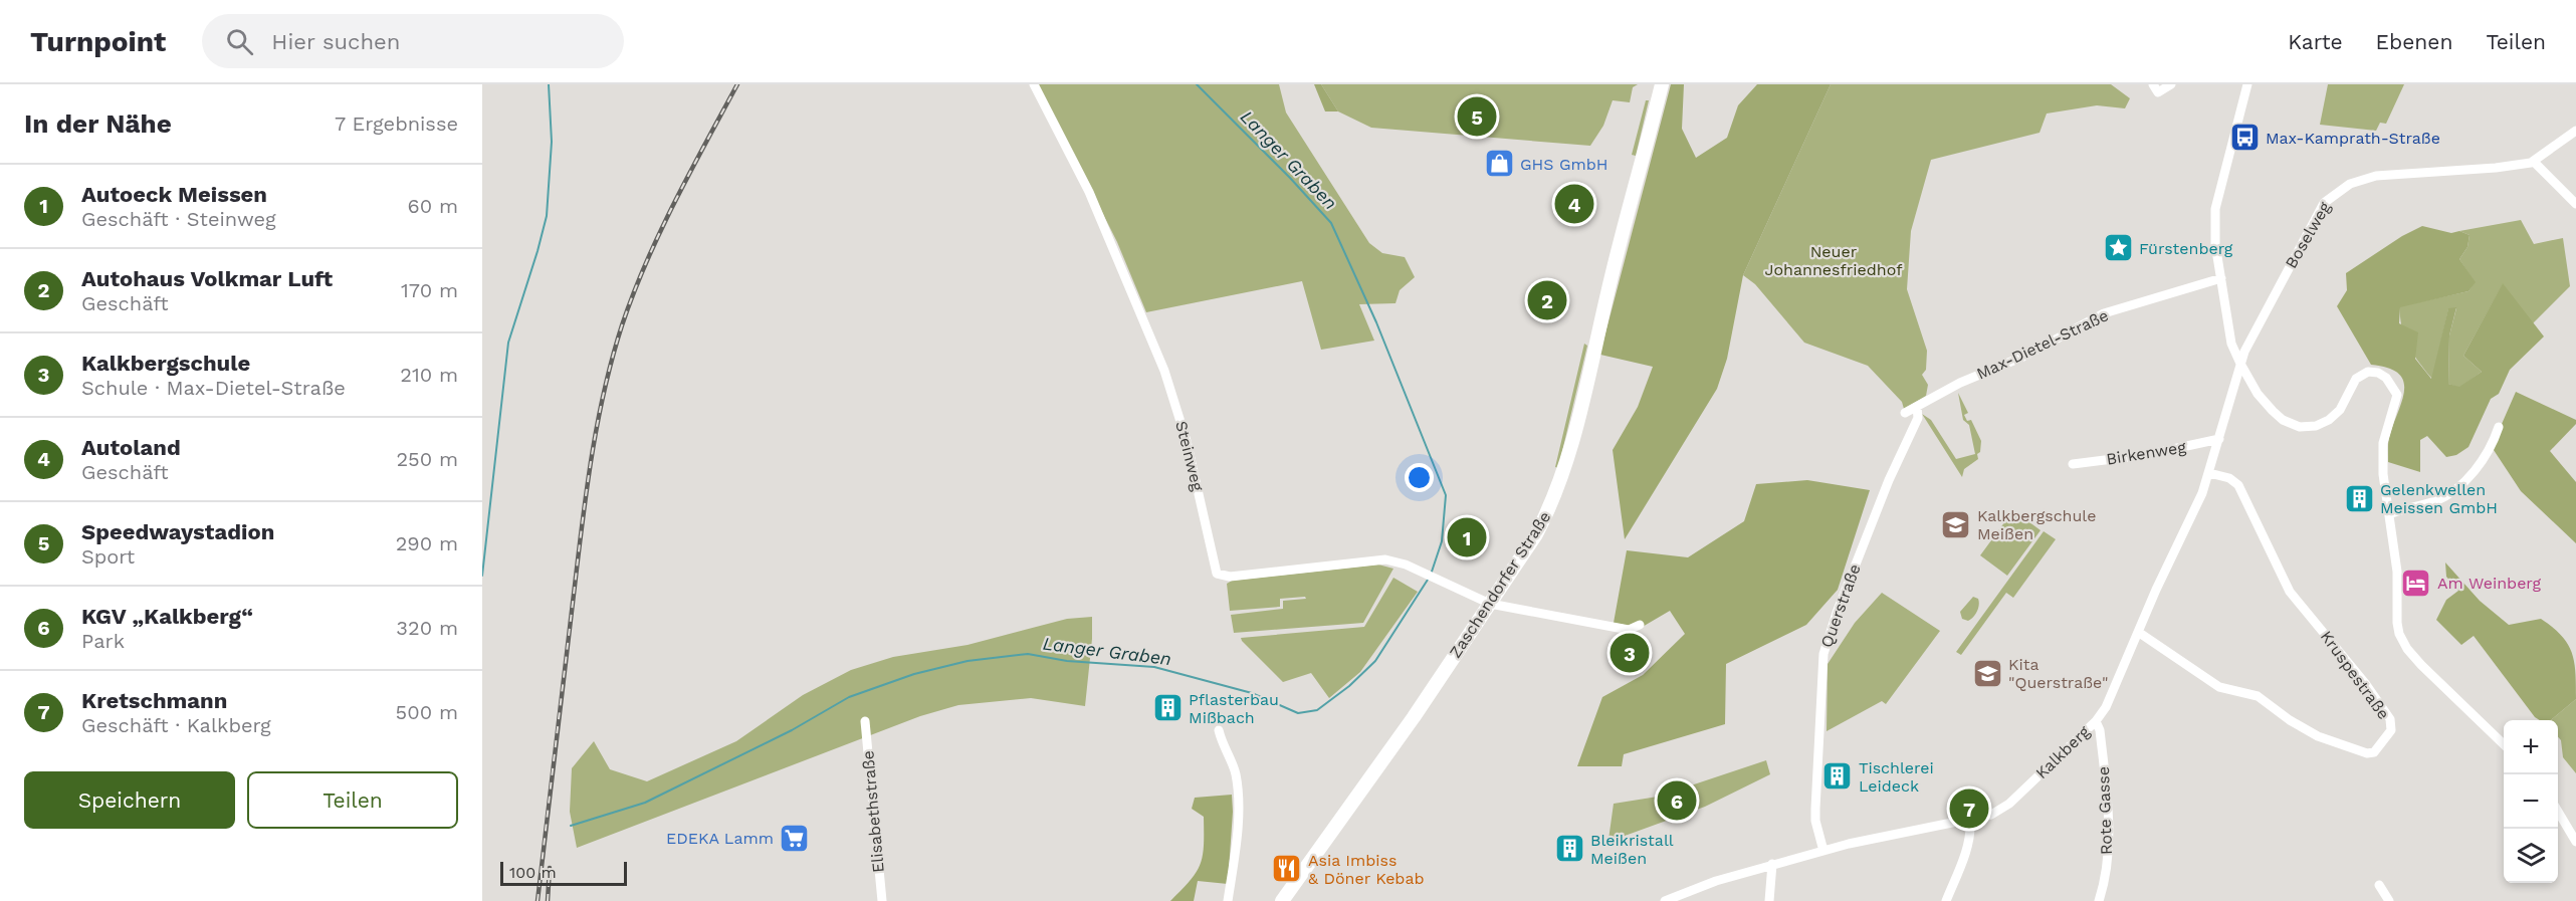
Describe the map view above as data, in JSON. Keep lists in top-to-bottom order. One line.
{"streets":{"street":["Boselweg","Max-Dietel-Straße","Birkenweg","Steinweg","Zaschendorfer Straße","Querstraße","Kruspestraße","Kalkberg","Rote Gasse","Elisabethstraße"]},"crossings":[["Boselweg","Kalkberg"],["Max-Dietel-Straße","Querstraße"],["Birkenweg","Kalkberg"],["Steinweg","Zaschendorfer Straße"],["Querstraße","Kalkberg"],["Kruspestraße","Kalkberg"],["Kalkberg","Rote Gasse"]],"water":["Langer Graben"],"parks":["Neuer Johannesfriedhof"],"places":{"bus stop":["Max-Kamprath-Straße"],"shop":["GHS GmbH"],"place":["Fürstenberg"],"building":["Gelenkwellen Meissen GmbH","Pflasterbau Mißbach","Tischlerei Leideck","Bleikristall Meißen"],"school or university":["Kalkbergschule Meißen","Kita \"Querstraße\""],"hotel":["Am Weinberg"],"supermarket":["EDEKA Lamm"],"restaurant":["Asia Imbiss & Döner Kebab"]},"scale_bar":"100 m","page":{"header":"Turnpoint","search":"Hier suchen","nav":["Karte","Ebenen","Teilen"],"heading":["In der Nähe","7 Ergebnisse"],"pins":["5","4","2","1","3","6","7"],"list":[{"mark":"1","name":"Autoeck Meissen","note":"Geschäft · Steinweg","value":"60 m"},{"mark":"2","name":"Autohaus Volkmar Luft","note":"Geschäft","value":"170 m"},{"mark":"3","name":"Kalkbergschule","note":"Schule · Max-Dietel-Straße","value":"210 m"},{"mark":"4","name":"Autoland","note":"Geschäft","value":"250 m"},{"mark":"5","name":"Speedwaystadion","note":"Sport","value":"290 m"},{"mark":"6","name":"KGV „Kalkberg“","note":"Park","value":"320 m"},{"mark":"7","name":"Kretschmann","note":"Geschäft · Kalkberg","value":"500 m"}],"map_buttons":["+","−"],"buttons":["Speichern","Teilen"],"scale":"100 m"}}
